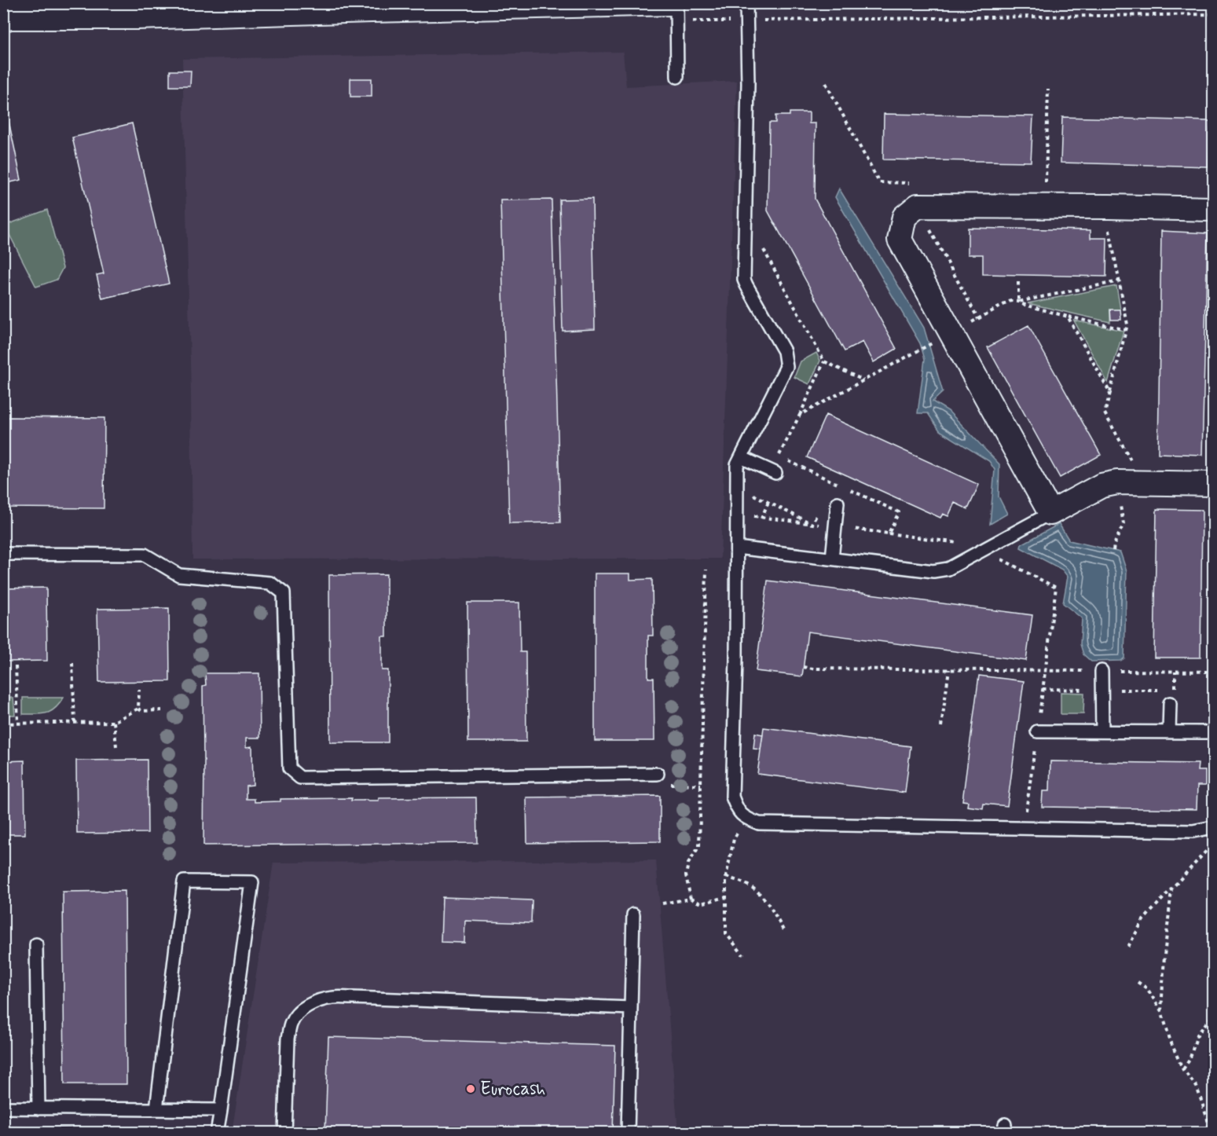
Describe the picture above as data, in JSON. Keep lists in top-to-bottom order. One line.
{"places":["Eurocash"]}
